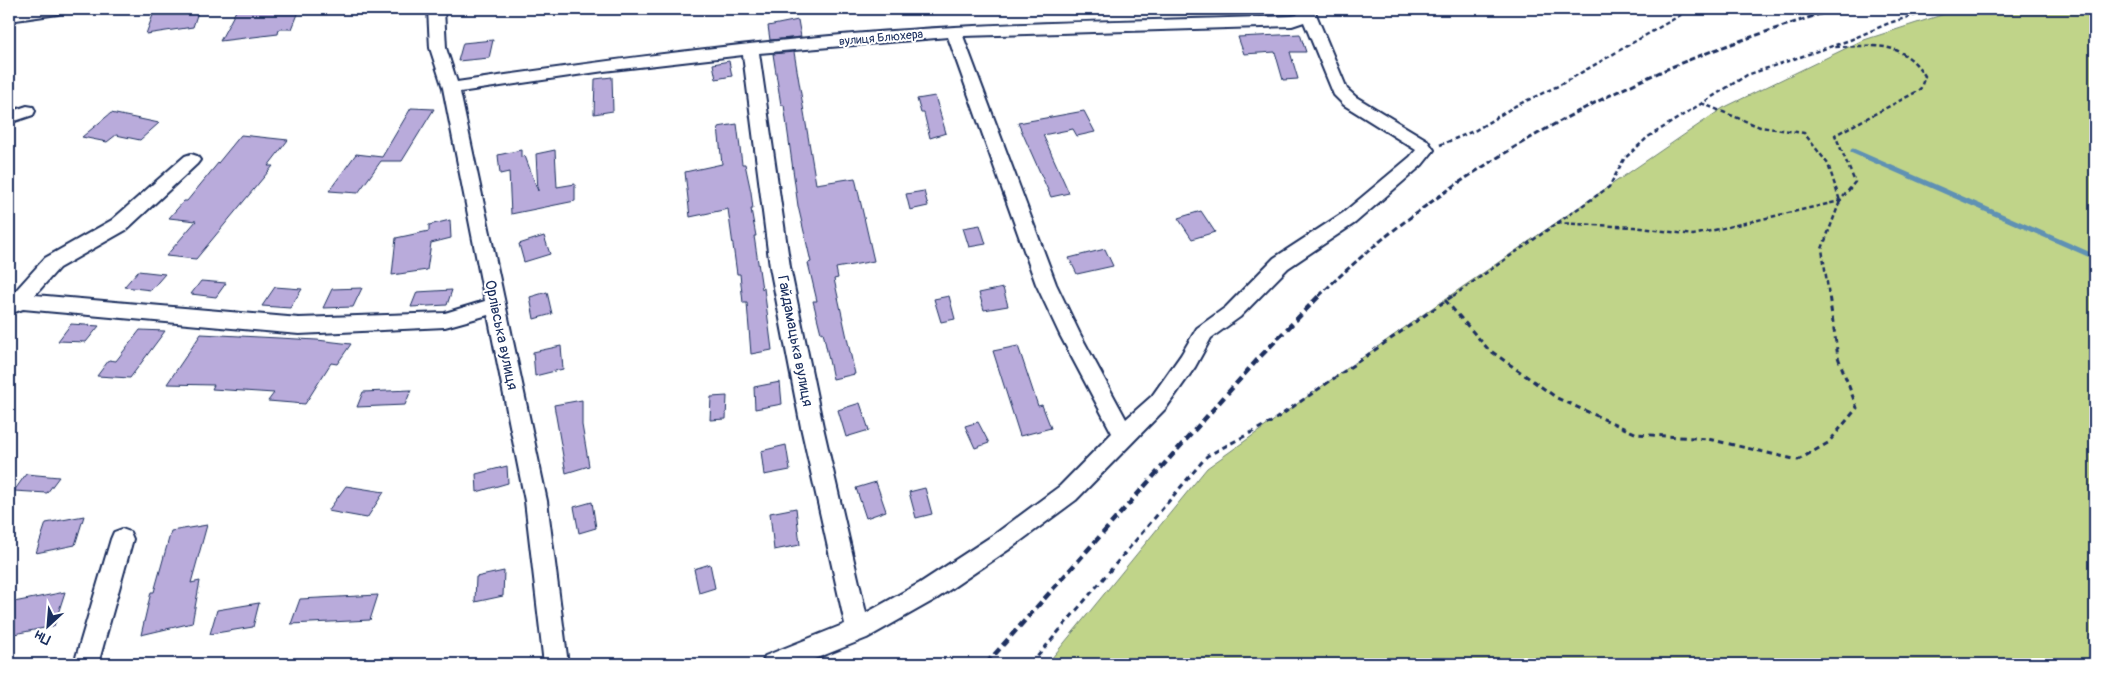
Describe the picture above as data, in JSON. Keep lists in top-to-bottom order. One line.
{"streets":{"street":["вулиця Блюхера","Орлівська вулиця","Гайдамацька вулиця"]},"crossings":[["вулиця Блюхера","Орлівська вулиця"],["вулиця Блюхера","Гайдамацька вулиця"]],"north":"bottom left"}
